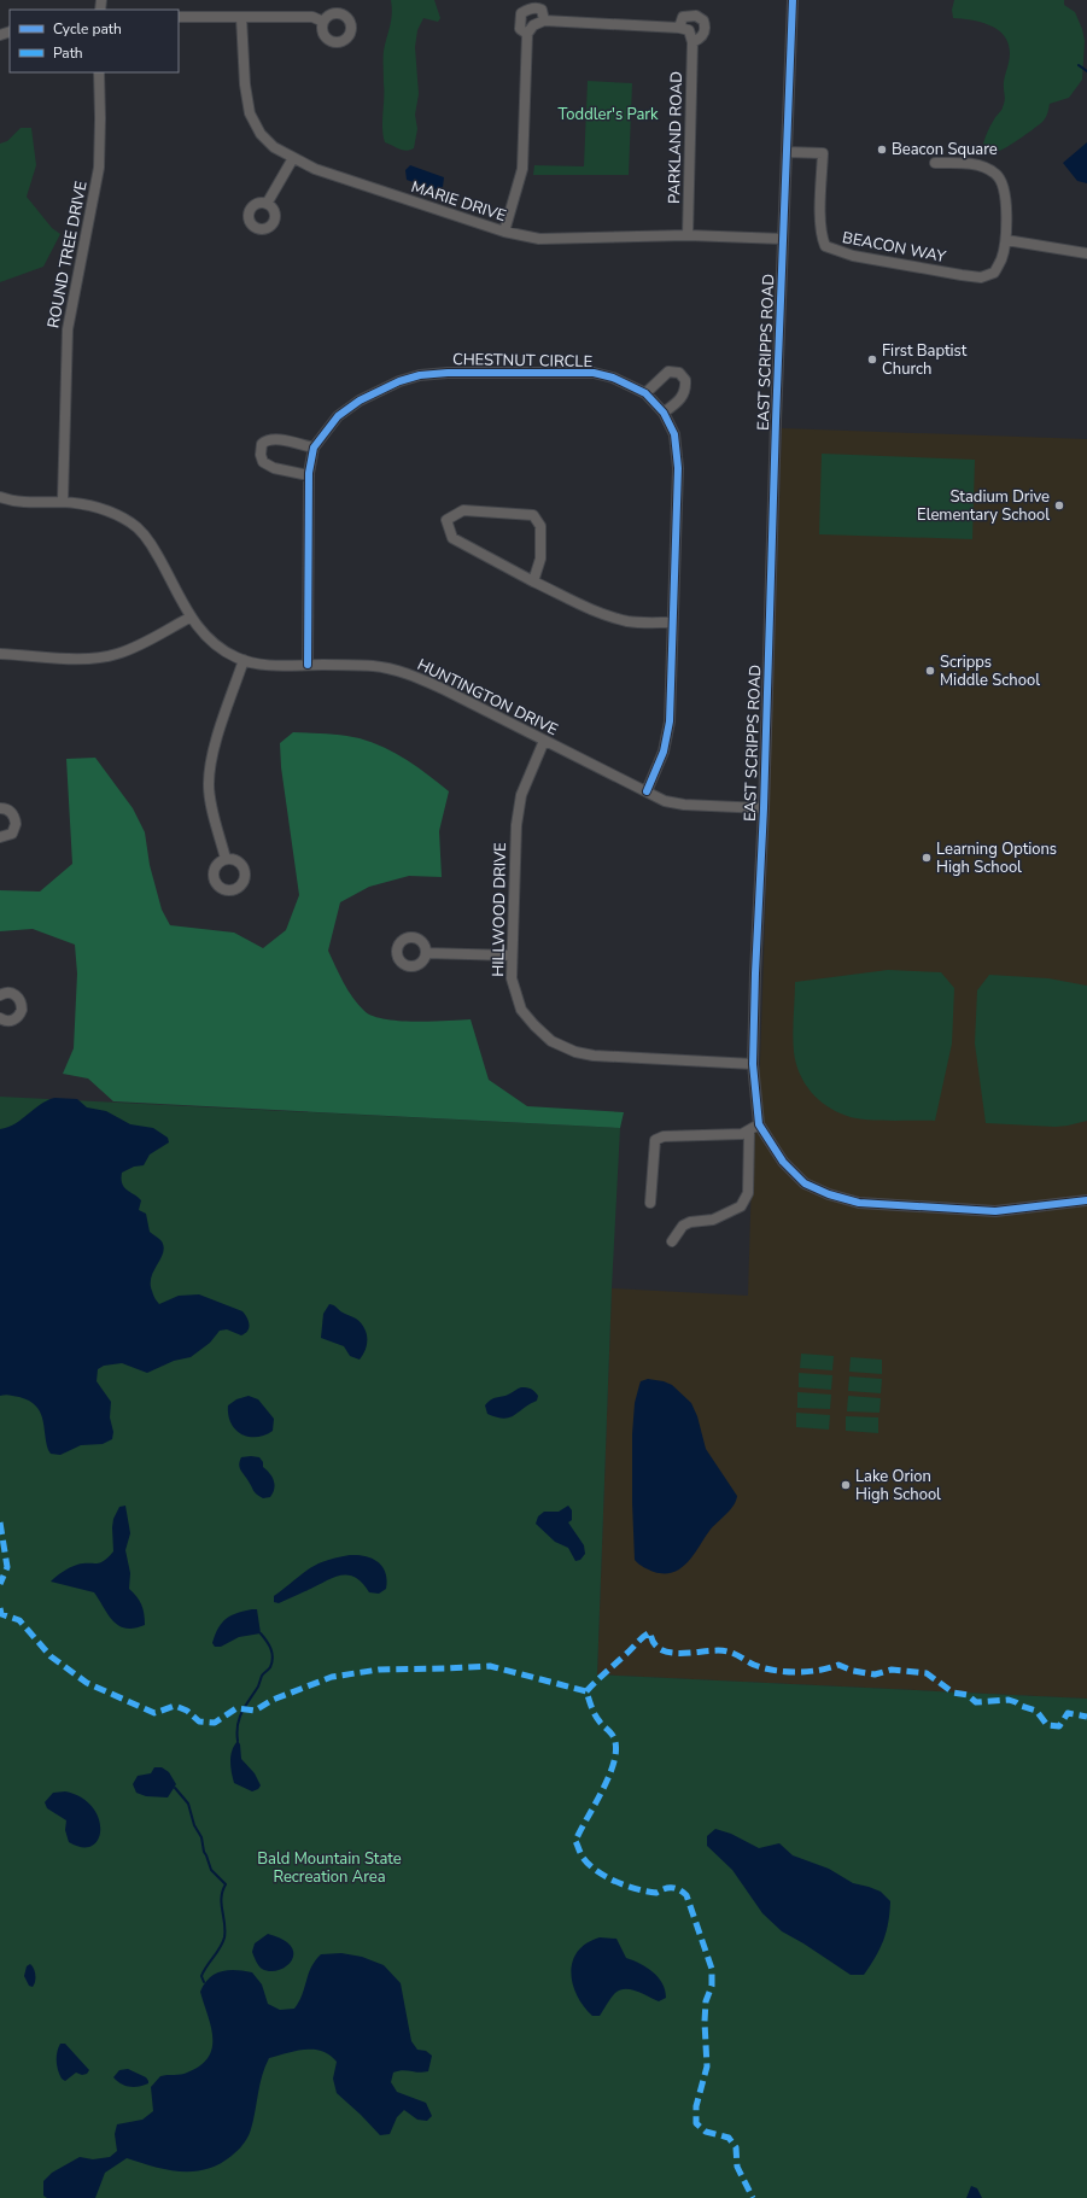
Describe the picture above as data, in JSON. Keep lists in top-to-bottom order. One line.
{"streets":{"street":["PARKLAND ROAD","MARIE DRIVE","BEACON WAY","ROUND TREE DRIVE","EAST SCRIPPS ROAD","CHESTNUT CIRCLE","HUNTINGTON DRIVE","HILLWOOD DRIVE"]},"crossings":[["PARKLAND ROAD","MARIE DRIVE"],["MARIE DRIVE","EAST SCRIPPS ROAD"],["BEACON WAY","EAST SCRIPPS ROAD"],["ROUND TREE DRIVE","HUNTINGTON DRIVE"],["EAST SCRIPPS ROAD","HUNTINGTON DRIVE"],["EAST SCRIPPS ROAD","HILLWOOD DRIVE"],["CHESTNUT CIRCLE","HUNTINGTON DRIVE"],["HUNTINGTON DRIVE","HILLWOOD DRIVE"]],"parks":["Toddler's Park","Bald Mountain State Recreation Area"],"places":["Beacon Square","First Baptist Church","Stadium Drive Elementary School","Scripps Middle School","Learning Options High School","Lake Orion High School"],"legend":["Cycle path","Path"]}
